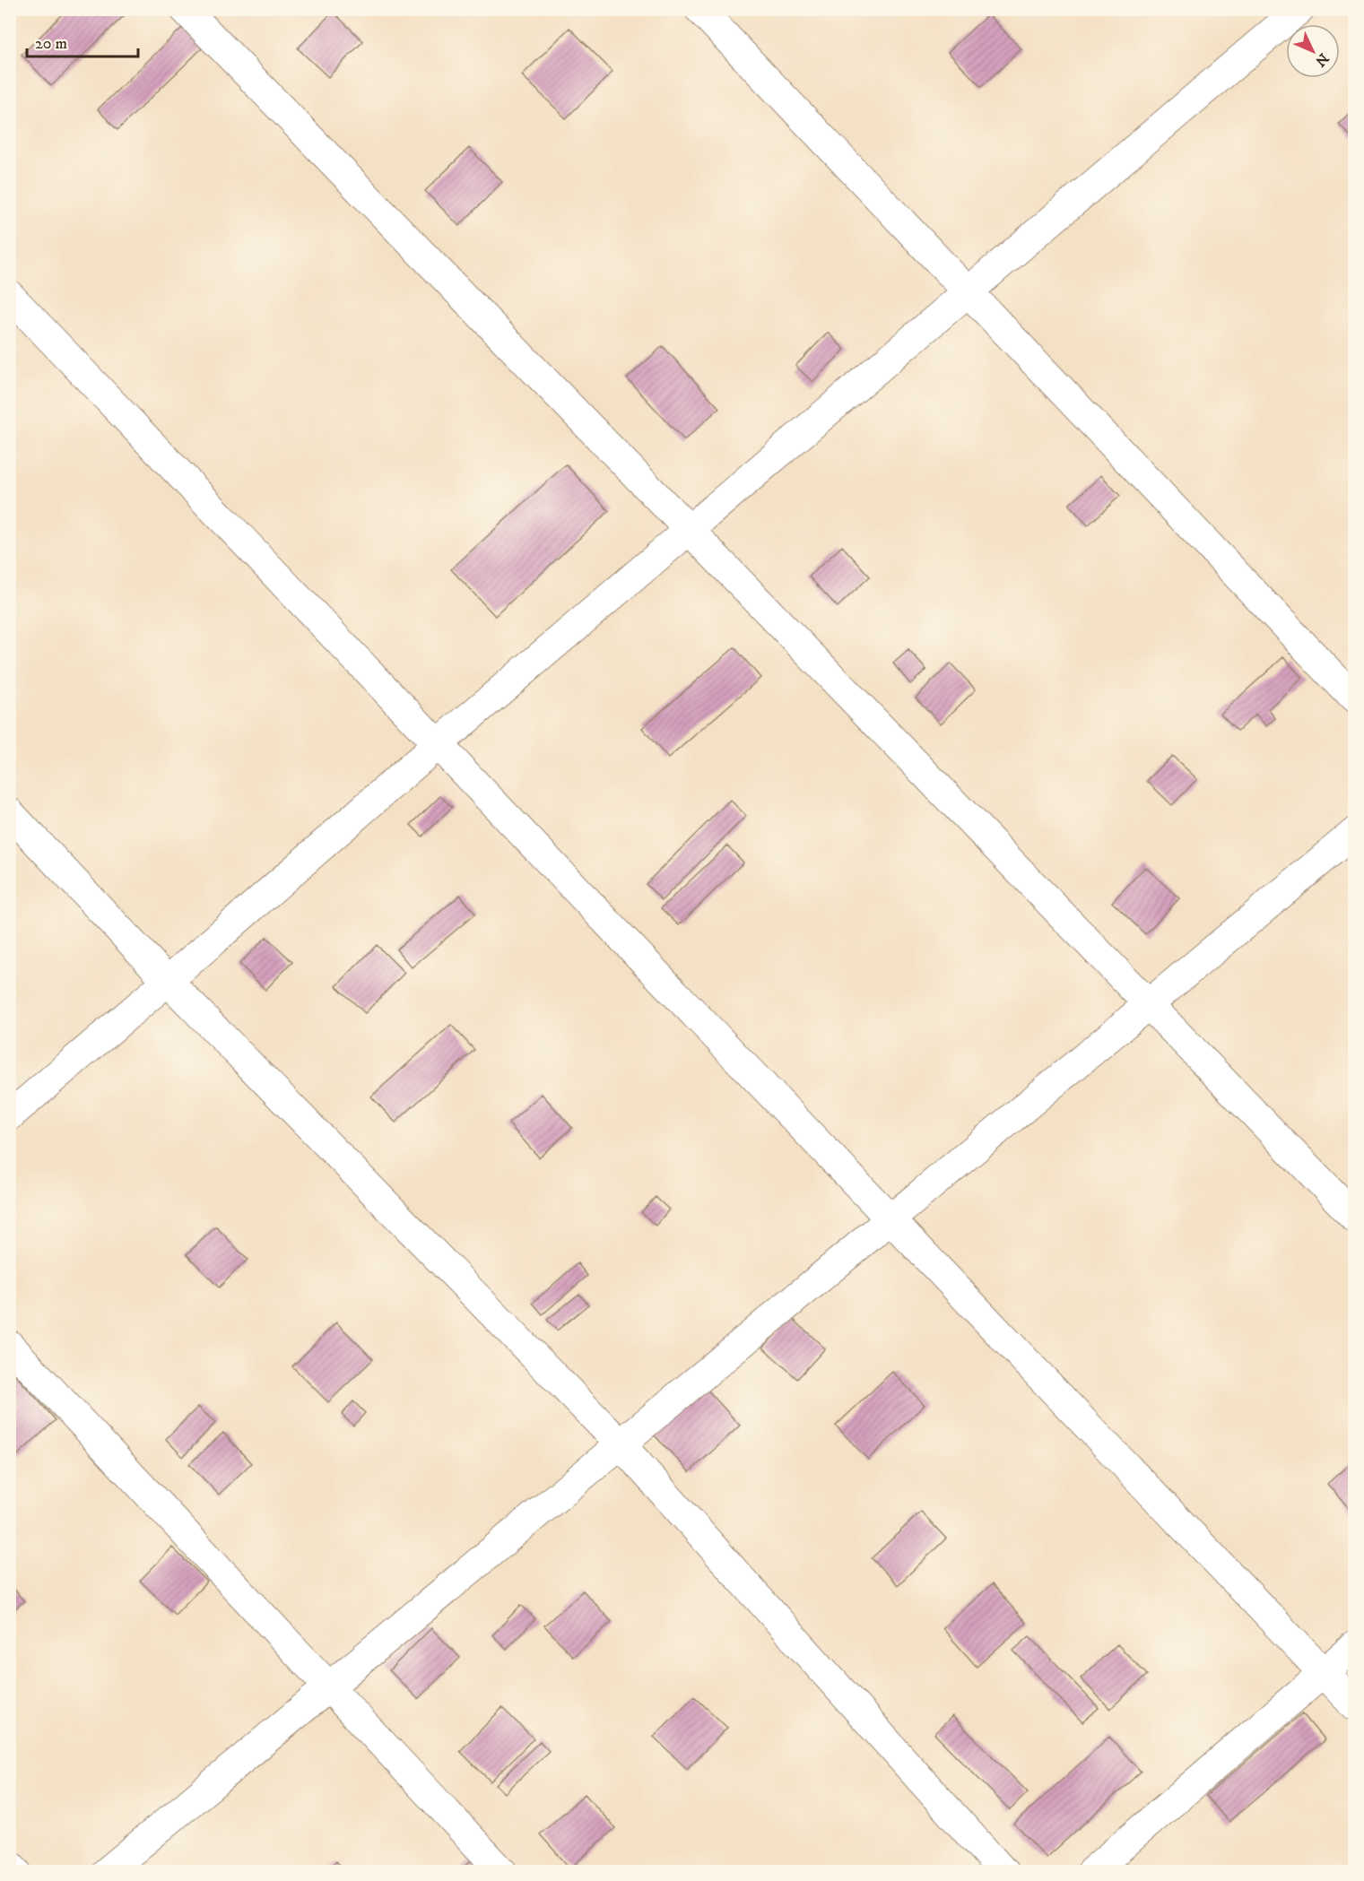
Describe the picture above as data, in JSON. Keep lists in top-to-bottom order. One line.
{"scale_bar":"20 m","north":"bottom right"}
